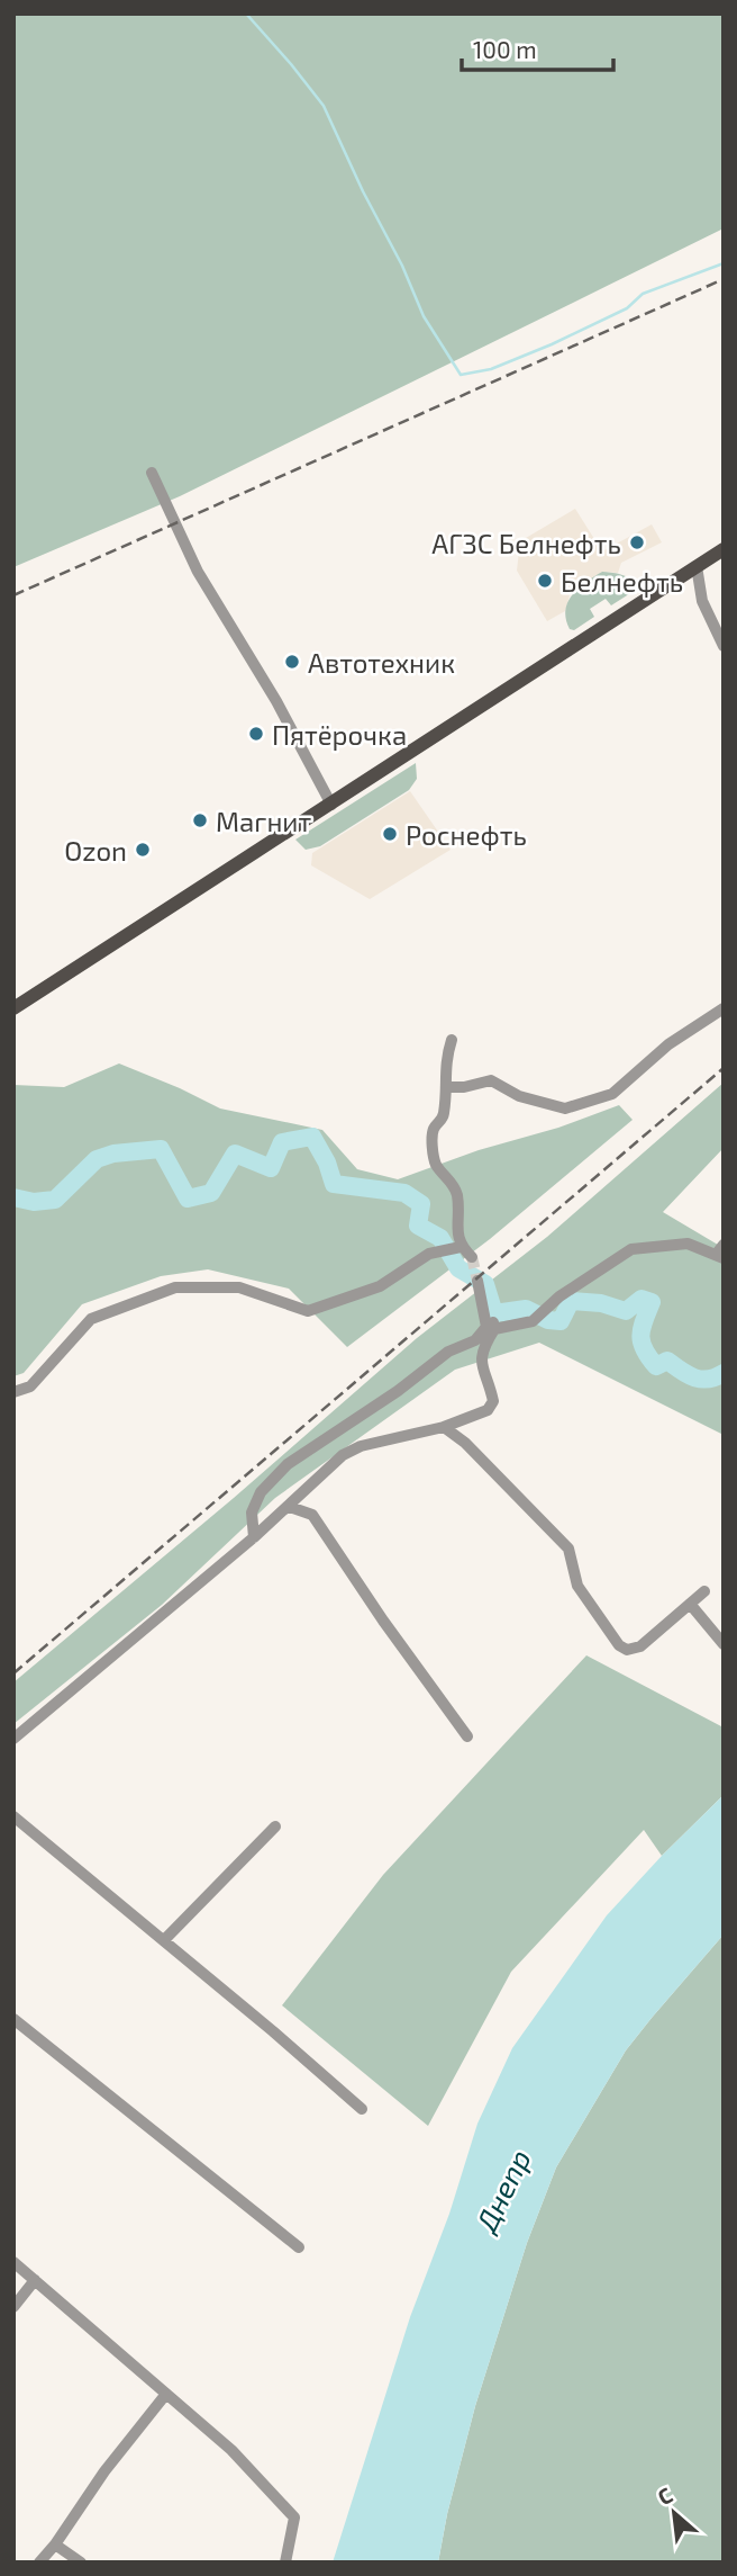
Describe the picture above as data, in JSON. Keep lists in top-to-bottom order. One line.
{"water":["Днепр"],"places":["АГЗС Белнефть","Белнефть","Автотехник","Пятёрочка","Магнит","Роснефть","Ozon"],"scale_bar":"100 m","north":"top left"}
